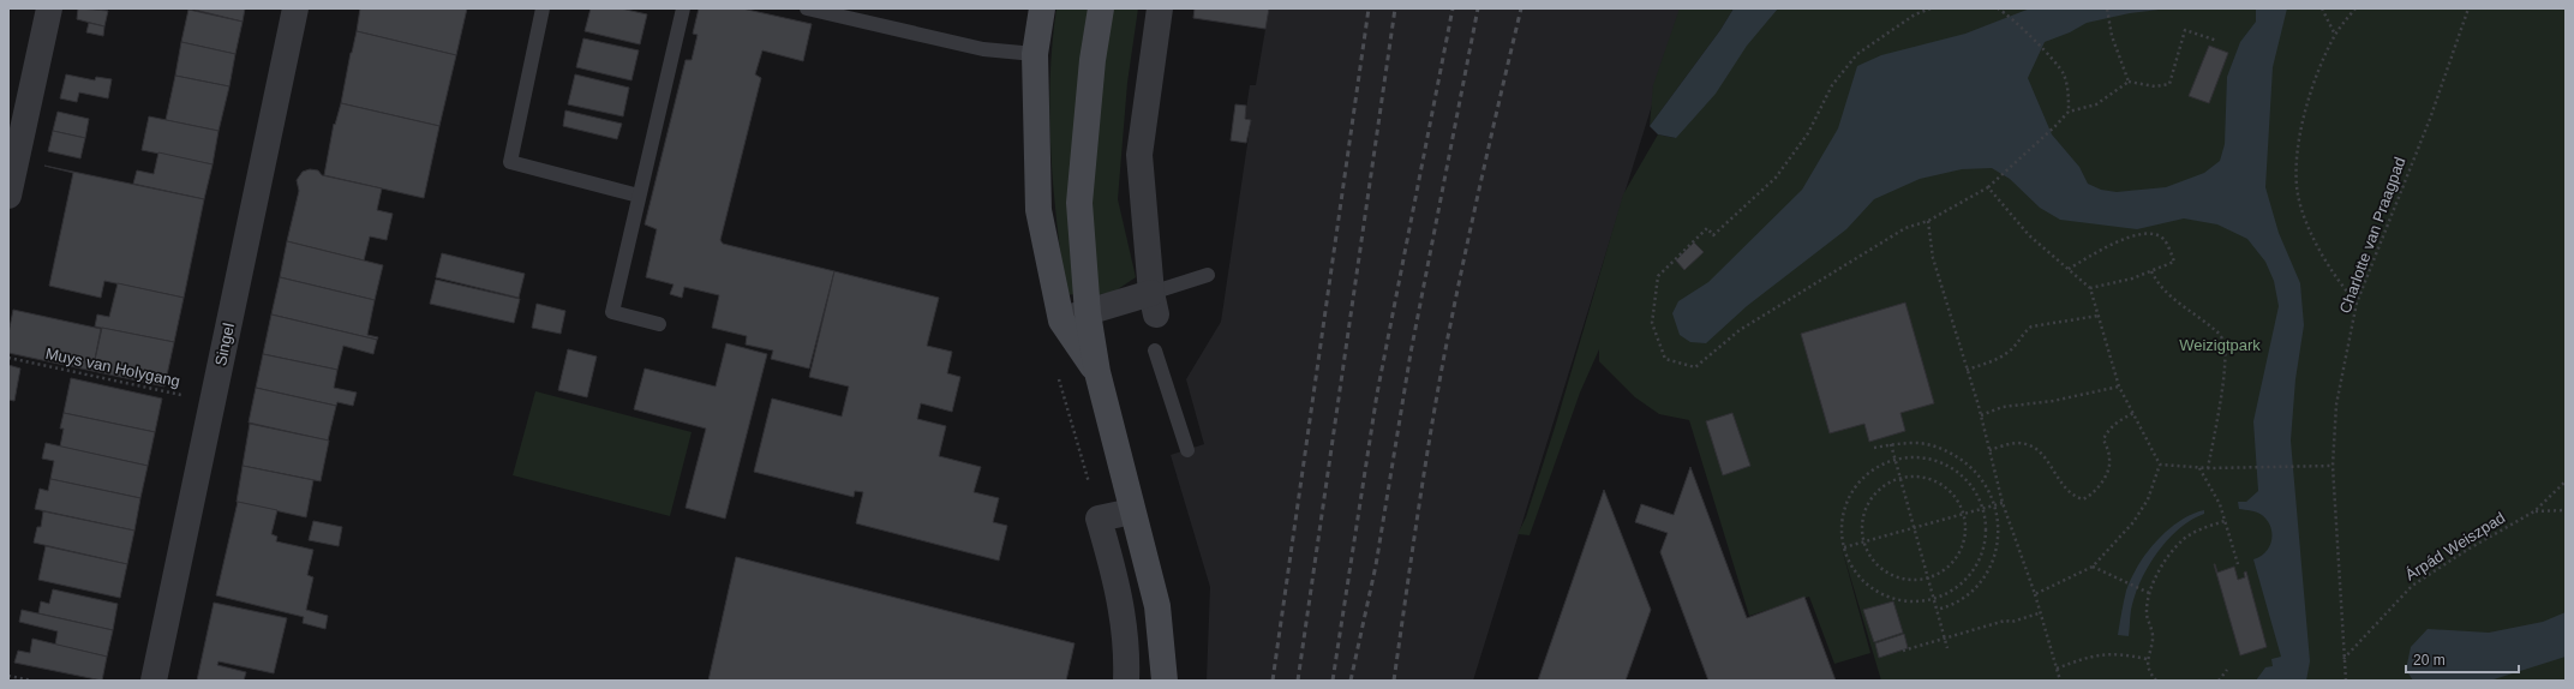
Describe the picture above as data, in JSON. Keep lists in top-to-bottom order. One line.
{"streets":{"street":["Singel"],"path":["Charlotte van Praagpad","Muys van Holygang","Árpád Weiszpad"]},"crossings":[["Charlotte van Praagpad","Árpád Weiszpad"],["Singel","Muys van Holygang"]],"parks":["Weizigtpark"],"scale_bar":"20 m"}
